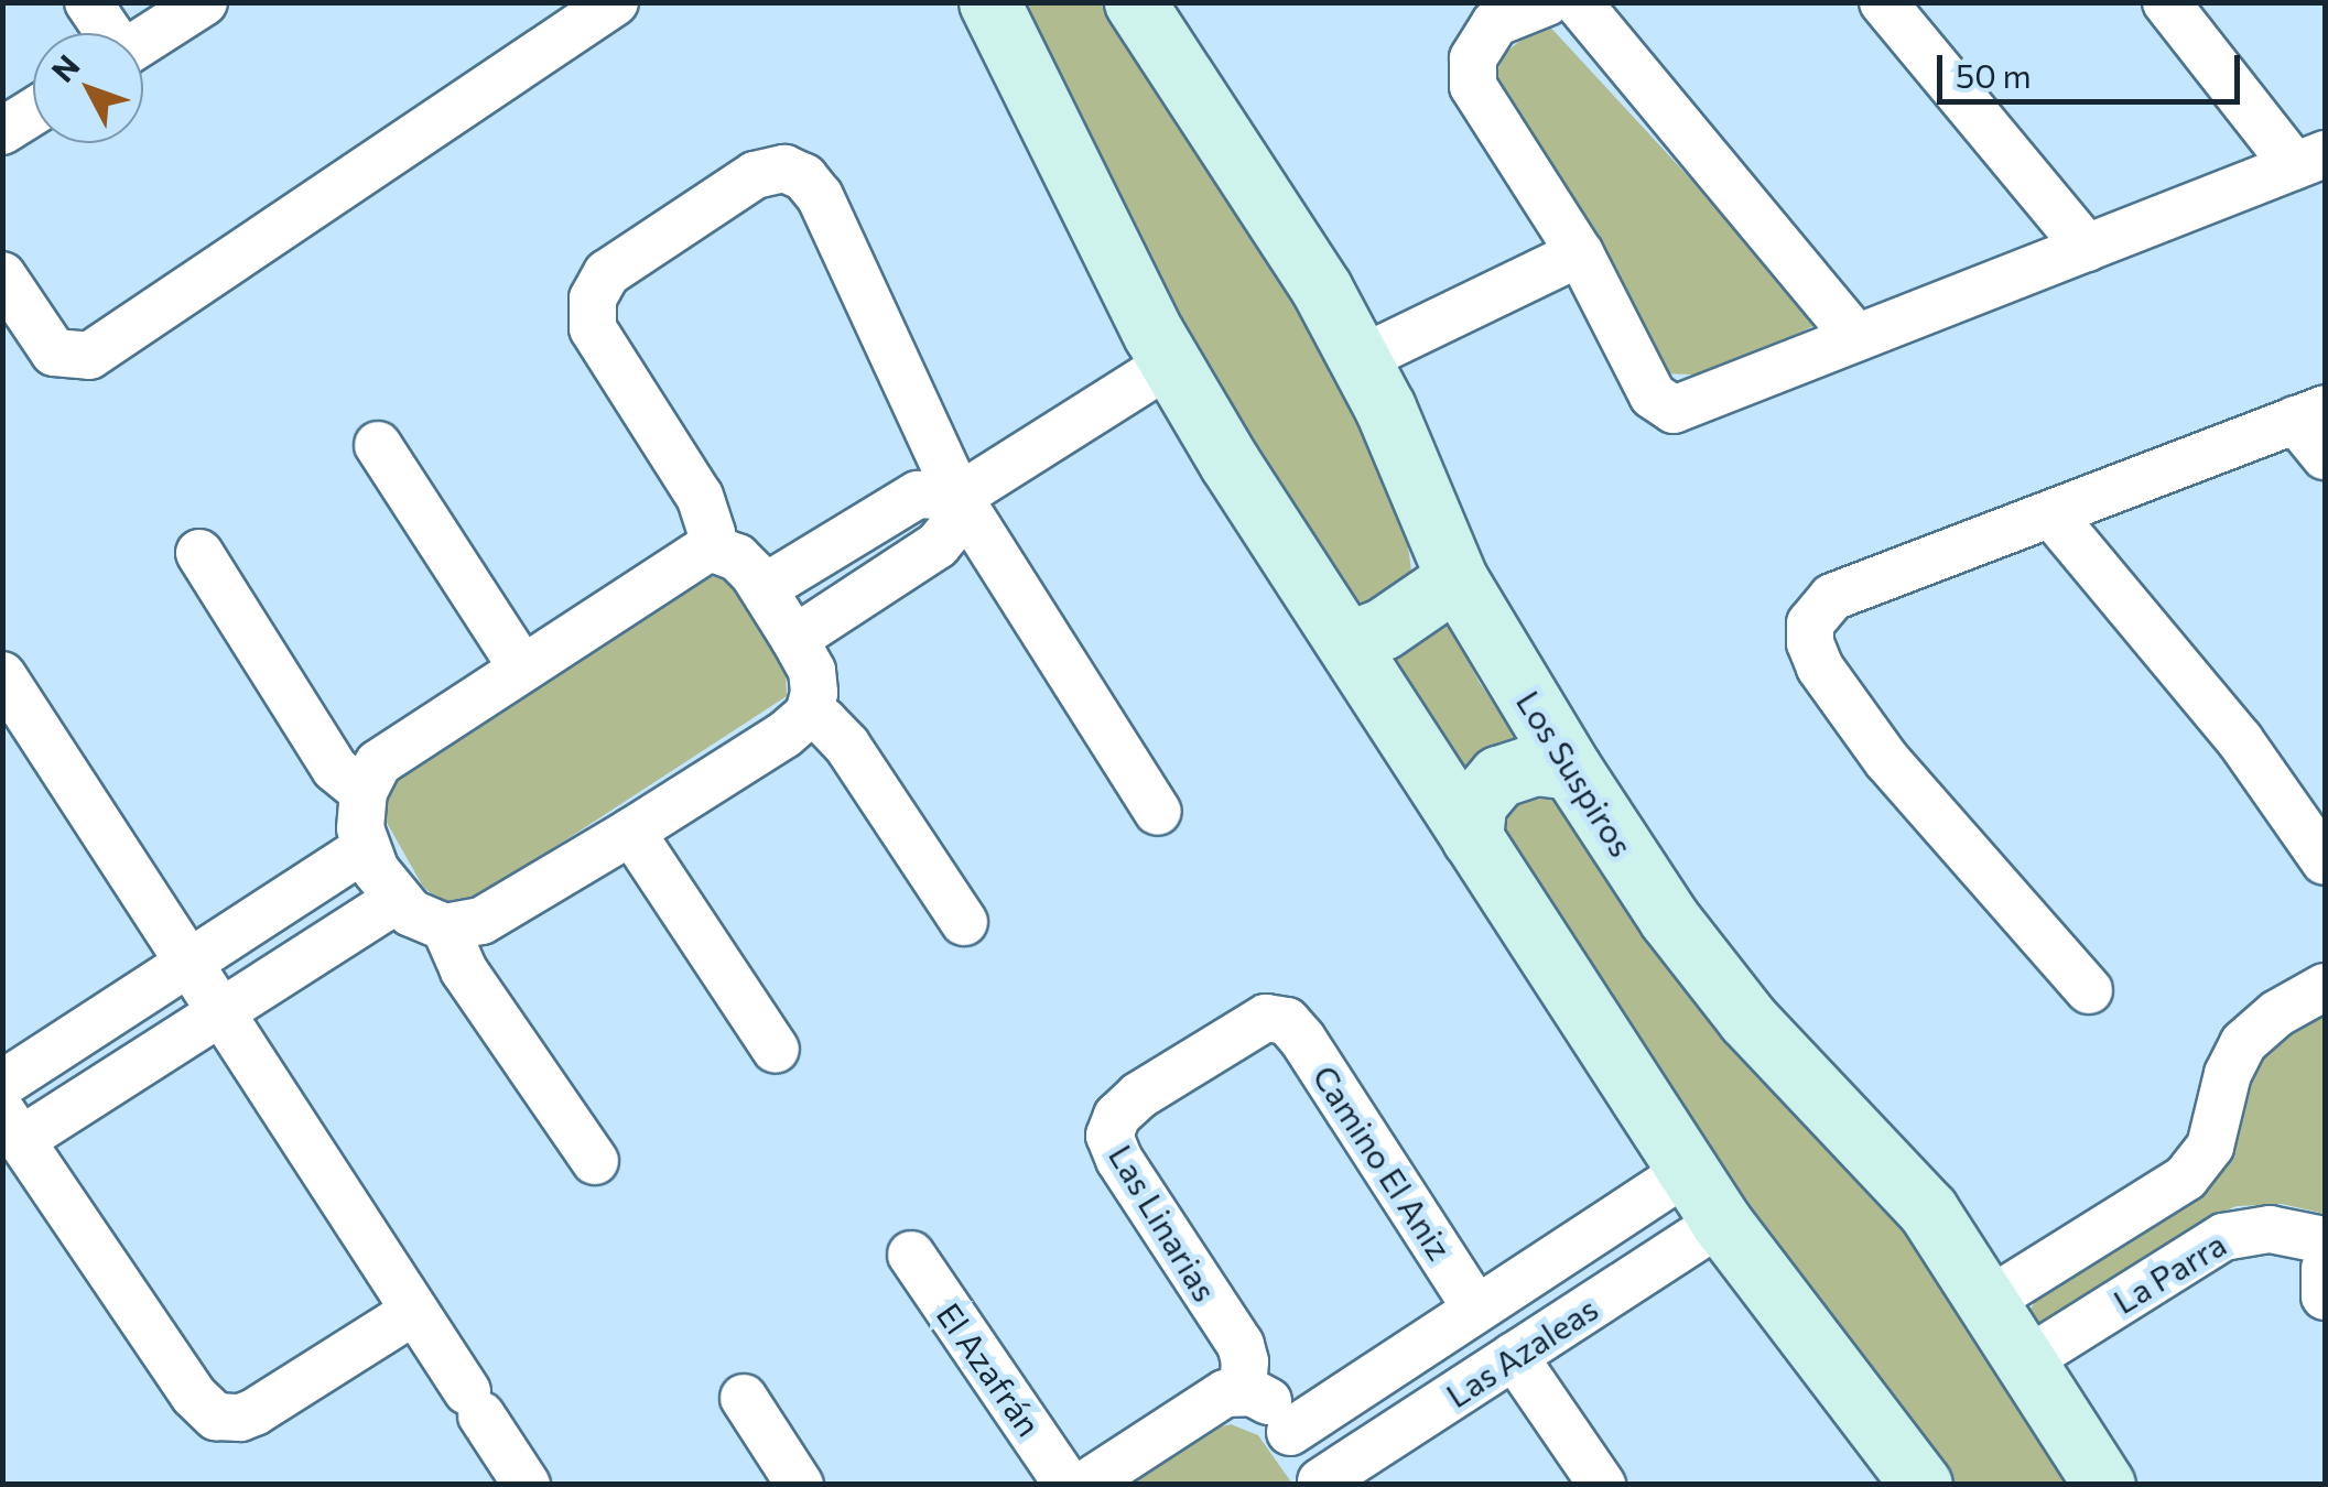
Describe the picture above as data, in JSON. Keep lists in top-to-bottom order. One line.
{"streets":{"street":["Los Suspiros","Camino El Aniz","Las Linarias","La Parra","Las Azaleas","El Azafrán"]},"crossings":[["Los Suspiros","La Parra"],["Camino El Aniz","Las Linarias"],["Camino El Aniz","Las Azaleas"]],"scale_bar":"50 m","north":"top left"}
